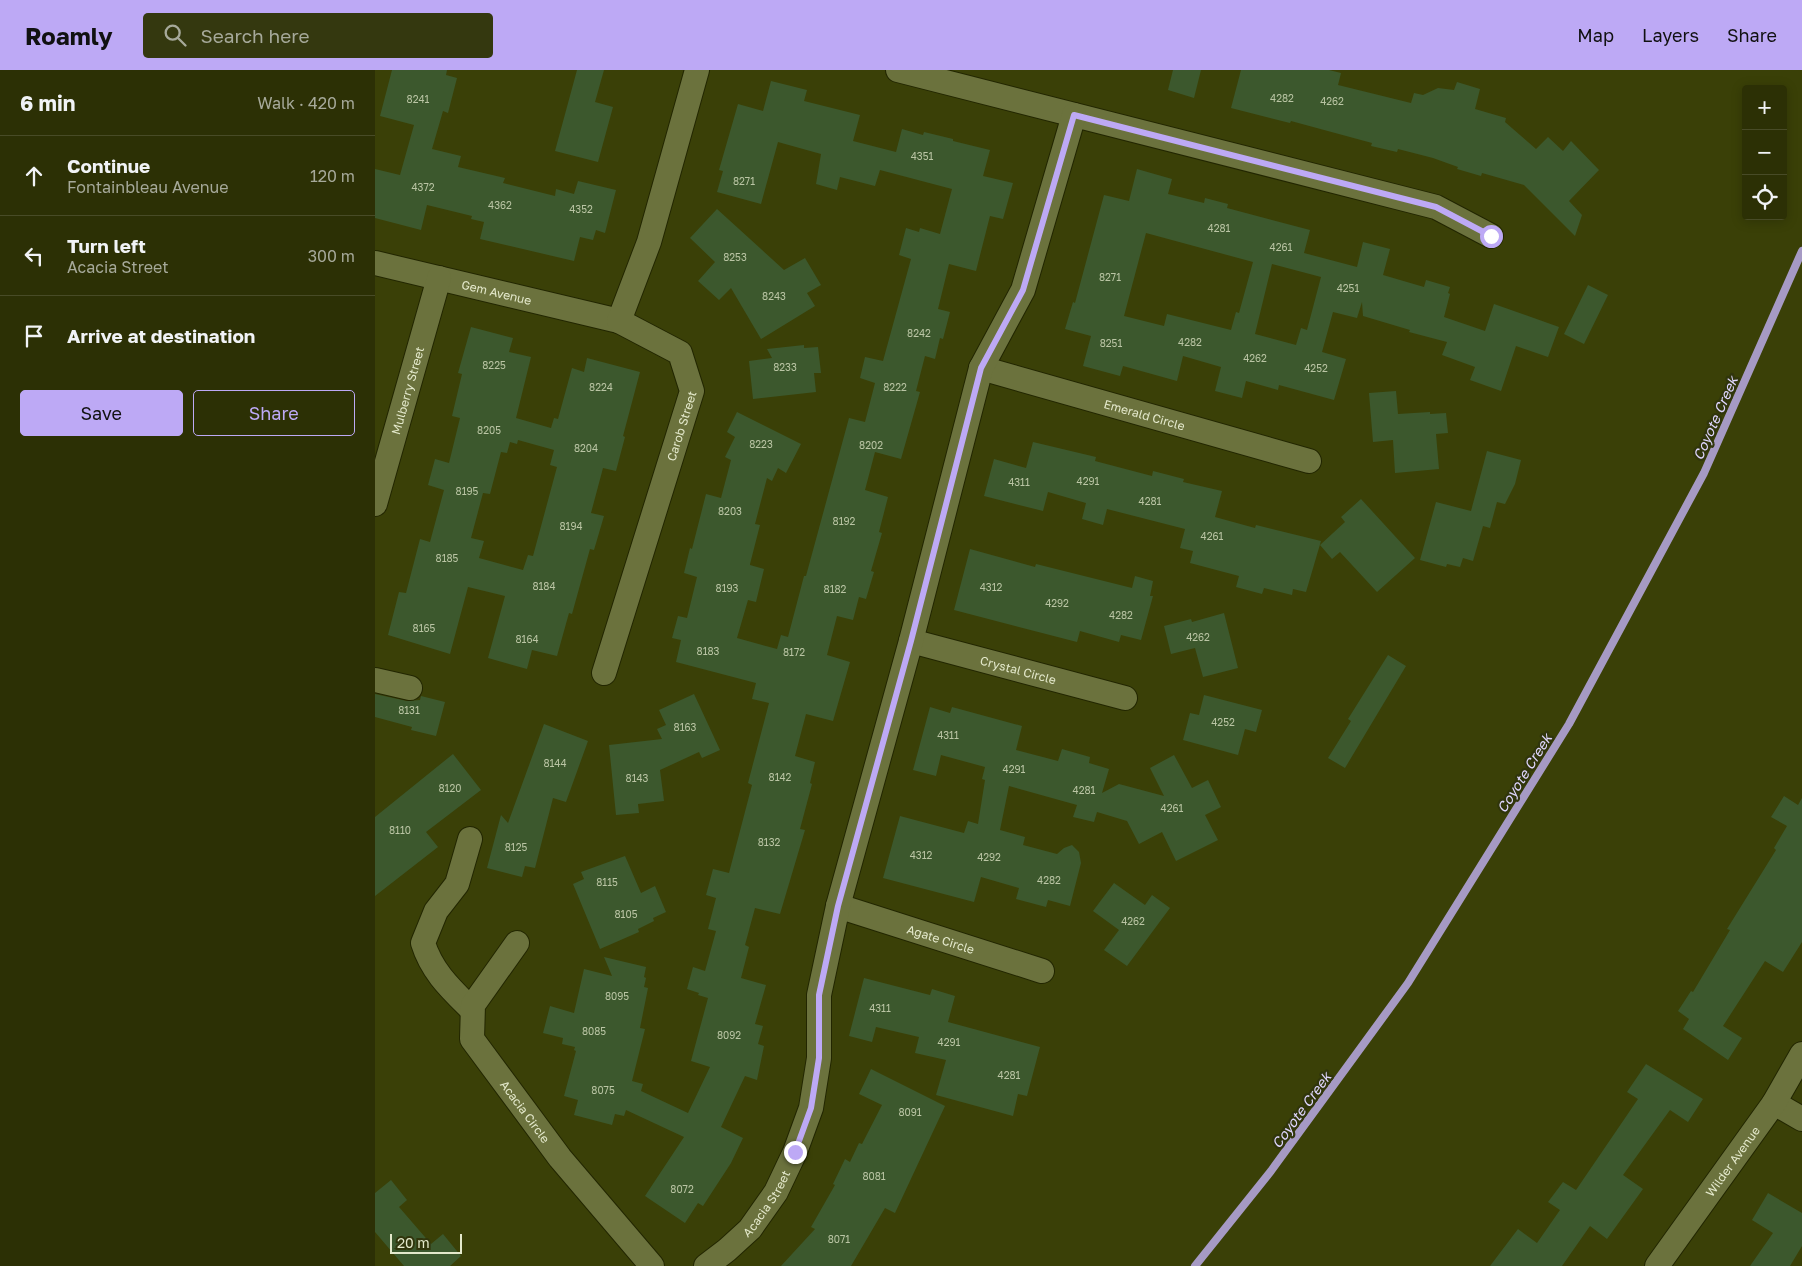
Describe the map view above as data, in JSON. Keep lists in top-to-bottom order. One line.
{"streets":{"street":["Gem Avenue","Mulberry Street","Emerald Circle","Carob Street","Crystal Circle","Agate Circle","Acacia Circle","Wilder Avenue","Acacia Street"]},"crossings":[["Gem Avenue","Mulberry Street"],["Gem Avenue","Carob Street"],["Emerald Circle","Acacia Street"],["Crystal Circle","Acacia Street"],["Agate Circle","Acacia Street"]],"water":["Coyote Creek"],"house_numbers":["4282","8241","4262","4351","8271","4372","4362","4352","4281","4261","8253","8271","4251","8243","8242","4282","8251","4262","8225","8233","4252","8224","8222","8205","8223","8202","8204","4291","4311","8195","4281","8203","8192","8194","4261","8185","8184","4312","8193","8182","4292","4282","8165","4262","8164","8183","8172","8131","4252","8163","4311","8144","4291","8142","8143","8120","4281","4261","8110","8132","8125","4312","4292","4282","8115","8105","4262","8095","4311","8085","8092","4291","4281","8075","8091","8081","8072","8071"],"scale_bar":"20 m","page":{"header":"Roamly","search":"Search here","nav":["Map","Layers","Share"],"heading":["6 min","Walk · 420 m"],"map_buttons":["+","−"],"list":[["Continue","Fontainbleau Avenue","120 m"],["Turn left","Acacia Street","300 m"],"Arrive at destination"],"buttons":["Save","Share"],"scale":"20 m"}}
